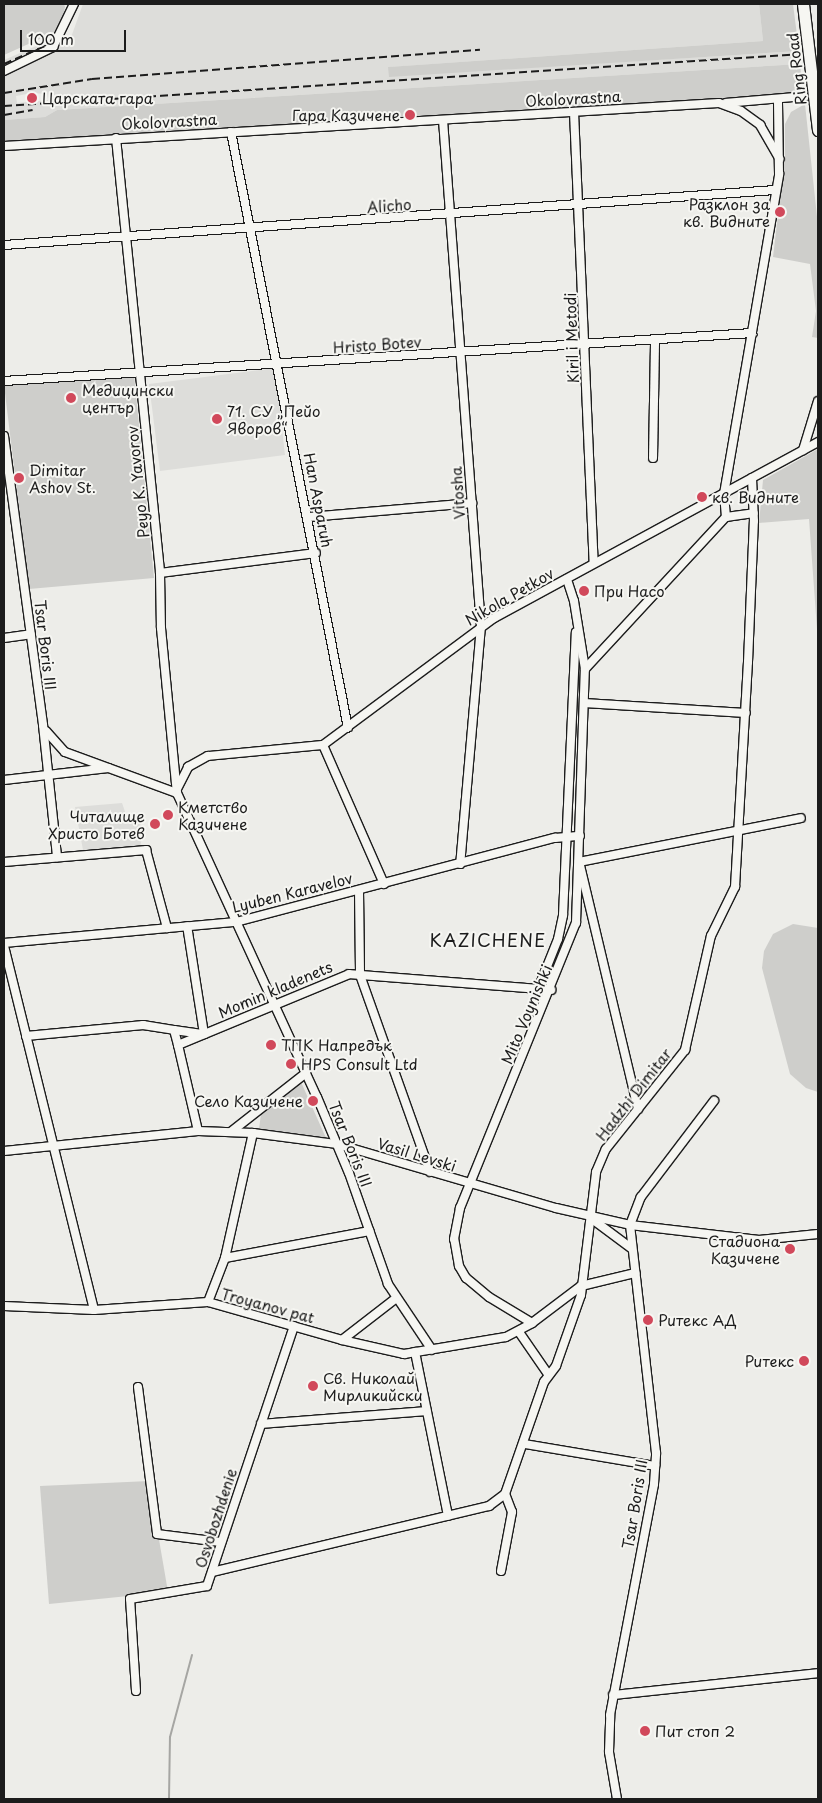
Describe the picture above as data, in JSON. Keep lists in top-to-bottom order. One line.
{"streets":{"highway":["Ring Road"],"street":["Okolovrastna","Alicho","Kiril i Metodi","Hristo Botev","Peyo K. Yavorov","Vitosha","Han Asparuh","Nikola Petkov","Tsar Boris III","Lyuben Karavelov","Momin kladenets","Mito Voynishki","Hadzhi Dimitar","Vasil Levski","Troyanov pat","Osvobozhdenie"]},"crossings":[["Okolovrastna","Kiril i Metodi"],["Okolovrastna","Peyo K. Yavorov"],["Okolovrastna","Vitosha"],["Okolovrastna","Han Asparuh"],["Alicho","Kiril i Metodi"],["Alicho","Peyo K. Yavorov"],["Alicho","Vitosha"],["Alicho","Han Asparuh"],["Kiril i Metodi","Hristo Botev"],["Kiril i Metodi","Nikola Petkov"],["Hristo Botev","Peyo K. Yavorov"],["Hristo Botev","Vitosha"],["Hristo Botev","Han Asparuh"],["Peyo K. Yavorov","Nikola Petkov"],["Peyo K. Yavorov","Tsar Boris III"],["Vitosha","Nikola Petkov"],["Vitosha","Lyuben Karavelov"],["Han Asparuh","Nikola Petkov"],["Nikola Petkov","Tsar Boris III"],["Nikola Petkov","Mito Voynishki"],["Nikola Petkov","Hadzhi Dimitar"],["Tsar Boris III","Lyuben Karavelov"],["Tsar Boris III","Momin kladenets"],["Tsar Boris III","Vasil Levski"],["Tsar Boris III","Troyanov pat"],["Lyuben Karavelov","Mito Voynishki"],["Momin kladenets","Mito Voynishki"],["Mito Voynishki","Vasil Levski"],["Hadzhi Dimitar","Vasil Levski"],["Troyanov pat","Osvobozhdenie"]],"districts":["KAZICHENE"],"places":["Царската гара","Гара Казичене","Разклон за кв. Видните","Медицински център","71. СУ „Пейо Яворов“","Dimitar Ashov St.","кв. Видните","При Насо","Кметство Казичене","Читалище Христо Ботев","ТПК Напредък","HPS Consult Ltd","Село Казичене","Стадиона Казичене","Ритекс АД","Ритекс","Св. Николай Мирликийски","Пит стоп 2"],"scale_bar":"100 m"}
